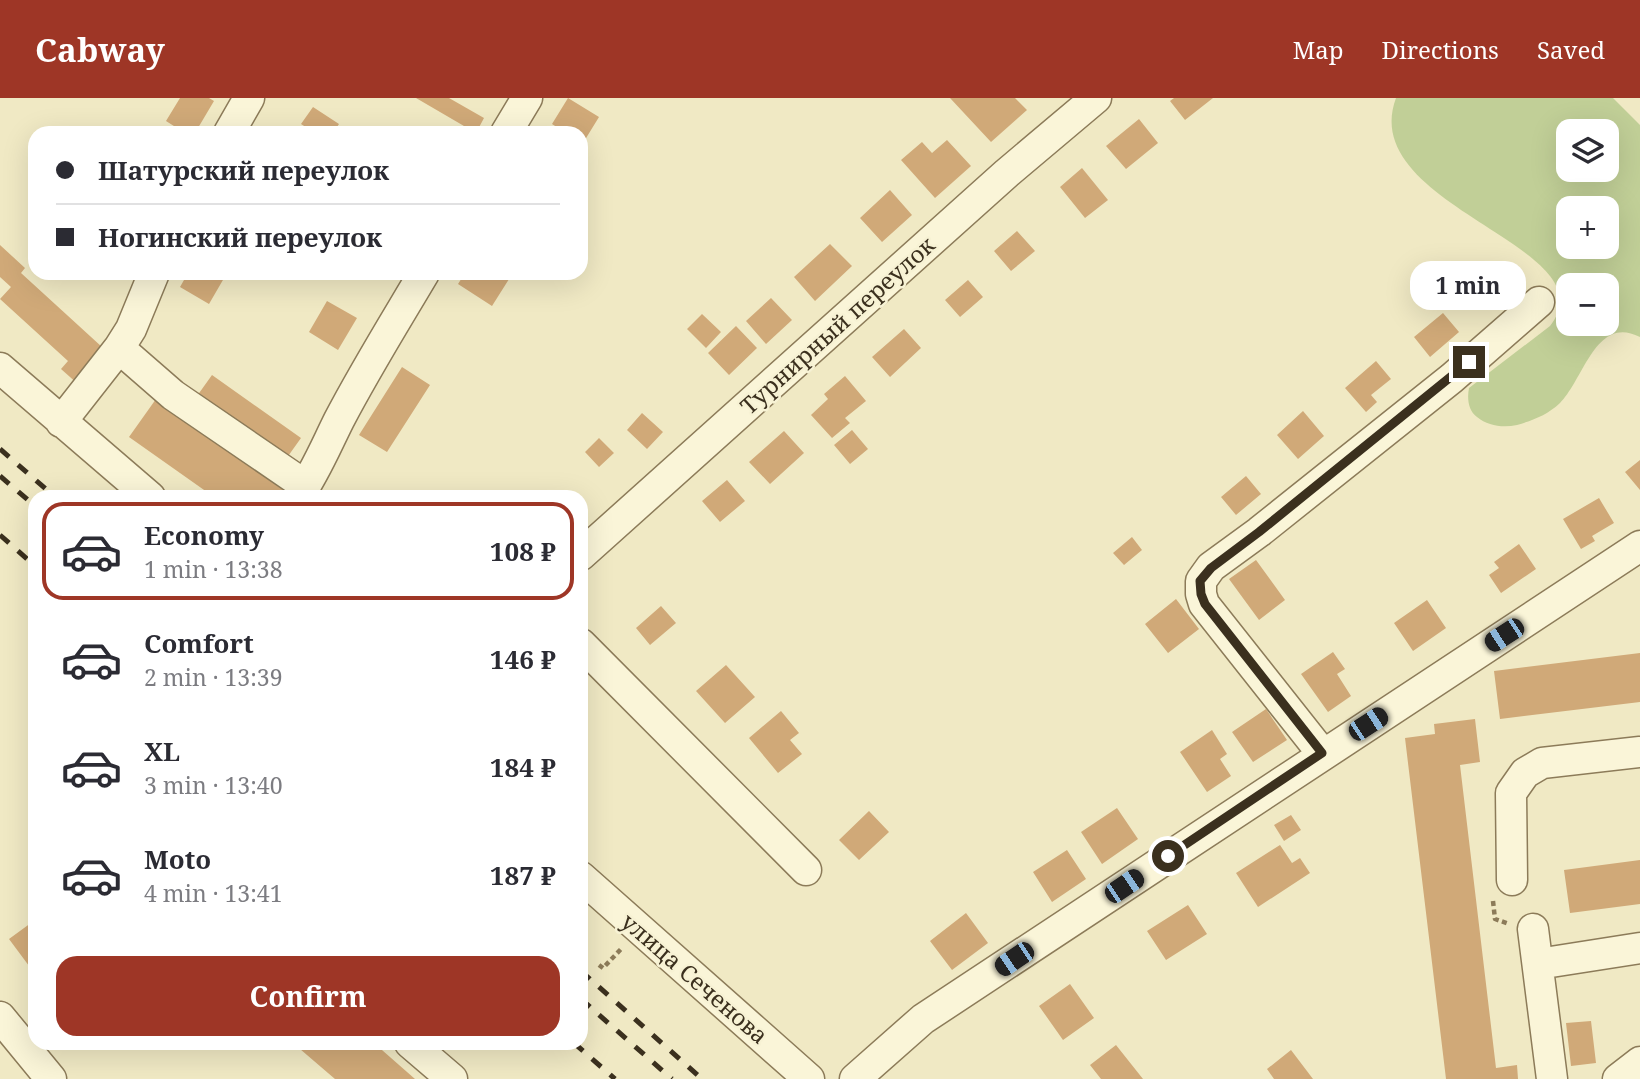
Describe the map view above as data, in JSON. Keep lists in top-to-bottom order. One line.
{"streets":{"street":["Турнирный переулок","улица Сеченова"]},"page":{"header":"Cabway","nav":["Map","Directions","Saved"],"map_buttons":["+","−"],"banner":["Шатурский переулок","Ногинский переулок"],"bubble":"1 min","list":[{"name":"Economy","note":"1 min · 13:38","value":"108 ₽"},{"name":"Comfort","note":"2 min · 13:39","value":"146 ₽"},{"name":"XL","note":"3 min · 13:40","value":"184 ₽"},{"name":"Moto","note":"4 min · 13:41","value":"187 ₽"}],"buttons":"Confirm"}}
